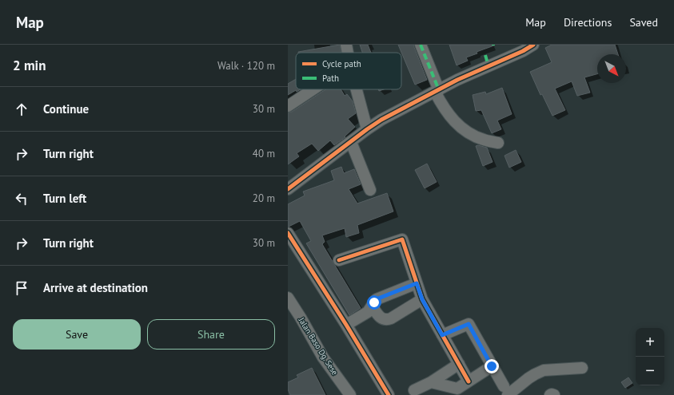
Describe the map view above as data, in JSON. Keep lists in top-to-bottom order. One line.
{"streets":{"street":["Jalan Baso Dg. Sese"]},"legend":["Cycle path","Path"],"north":"bottom right","page":{"header":"Map","nav":["Map","Directions","Saved"],"heading":["2 min","Walk · 120 m"],"list":[["Continue","30 m"],["Turn right","40 m"],["Turn left","20 m"],["Turn right","30 m"],"Arrive at destination"],"buttons":["Save","Share"],"map_buttons":["+","−"]}}
